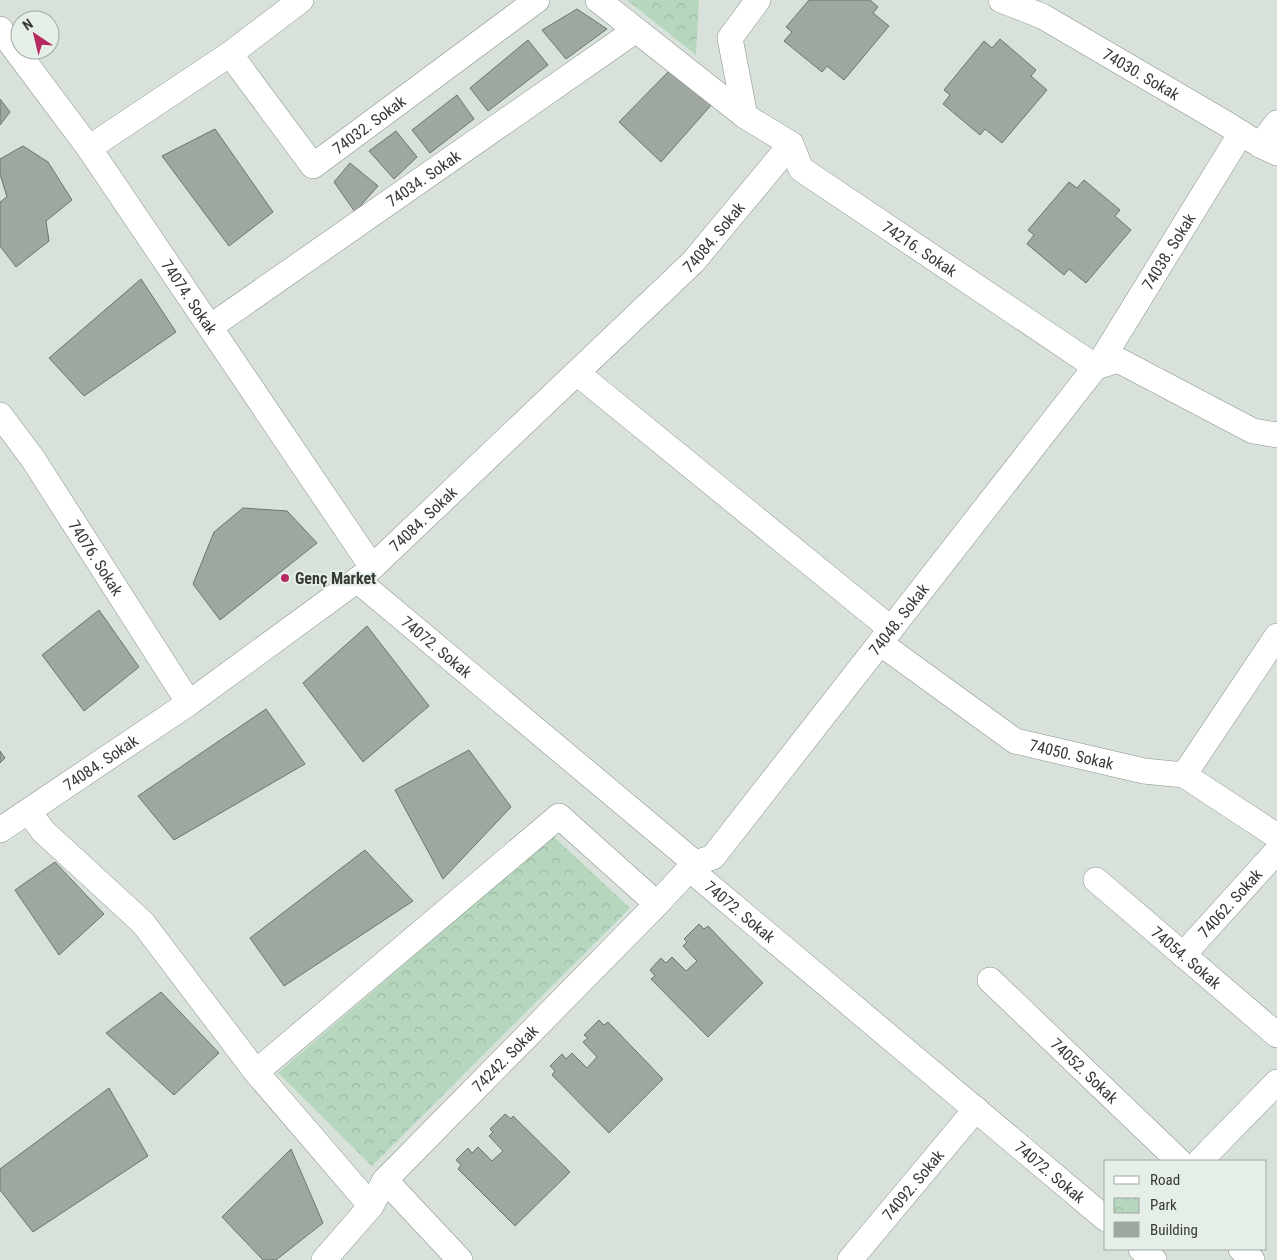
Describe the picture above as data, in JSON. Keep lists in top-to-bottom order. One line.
{"streets":{"street":["74030. Sokak","74032. Sokak","74034. Sokak","74084. Sokak","74216. Sokak","74038. Sokak","74074. Sokak","74076. Sokak","74048. Sokak","74072. Sokak","74050. Sokak","74062. Sokak","74054. Sokak","74242. Sokak","74052. Sokak","74092. Sokak"]},"crossings":[["74030. Sokak","74038. Sokak"],["74034. Sokak","74074. Sokak"],["74084. Sokak","74216. Sokak"],["74084. Sokak","74074. Sokak"],["74084. Sokak","74076. Sokak"],["74084. Sokak","74072. Sokak"],["74084. Sokak","74050. Sokak"],["74216. Sokak","74038. Sokak"],["74216. Sokak","74048. Sokak"],["74038. Sokak","74048. Sokak"],["74074. Sokak","74072. Sokak"],["74048. Sokak","74072. Sokak"],["74048. Sokak","74050. Sokak"],["74048. Sokak","74242. Sokak"],["74072. Sokak","74242. Sokak"],["74072. Sokak","74092. Sokak"],["74062. Sokak","74054. Sokak"]],"places":["Genç Market"],"legend":["Road","Park","Building"],"north":"top left"}
